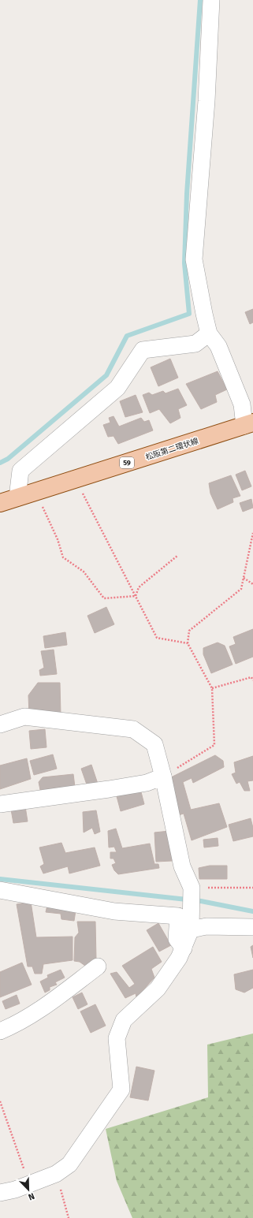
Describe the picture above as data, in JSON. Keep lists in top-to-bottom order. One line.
{"streets":{"main road":["松阪第二環状線","59"]},"north":"bottom right"}
